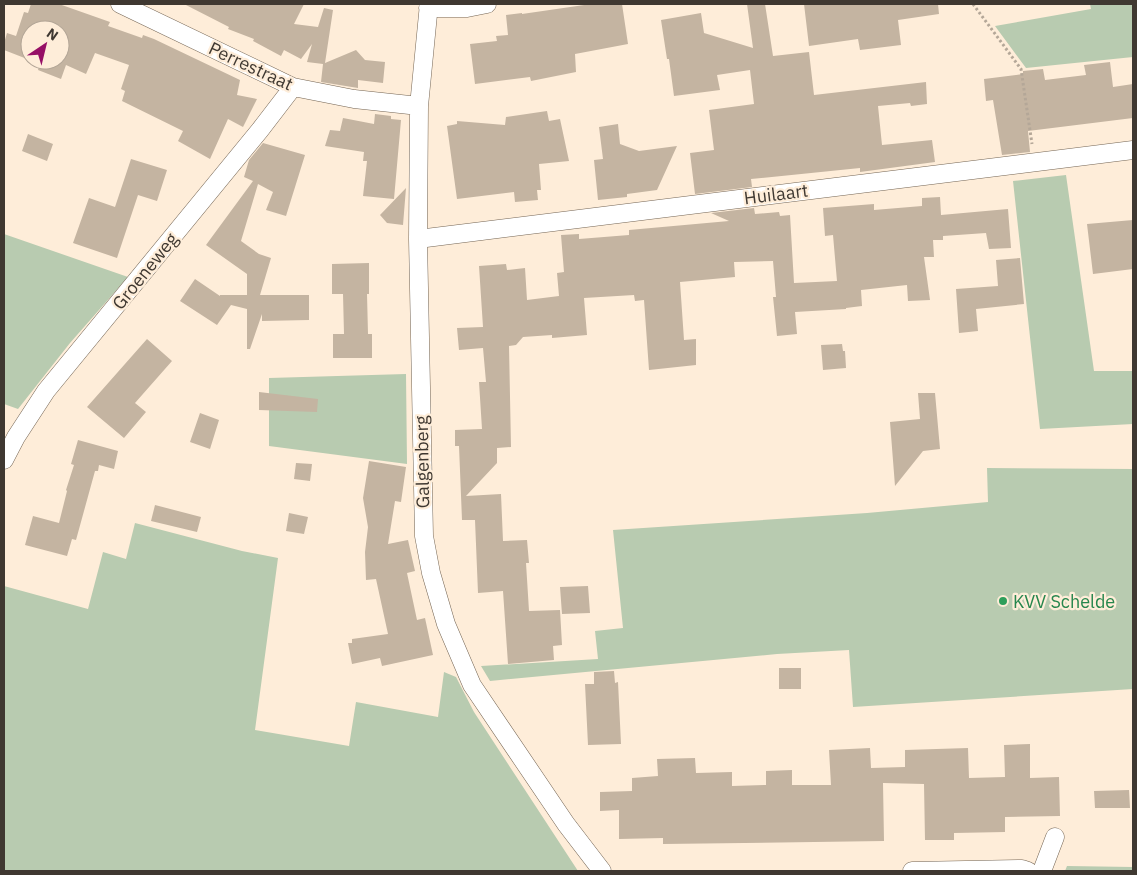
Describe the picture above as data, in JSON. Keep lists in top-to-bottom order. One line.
{"streets":{"street":["Perrestraat","Huilaart","Groeneweg","Galgenberg"]},"crossings":[["Perrestraat","Groeneweg"],["Perrestraat","Galgenberg"],["Huilaart","Galgenberg"]],"places":["KVV Schelde"],"north":"top right"}
